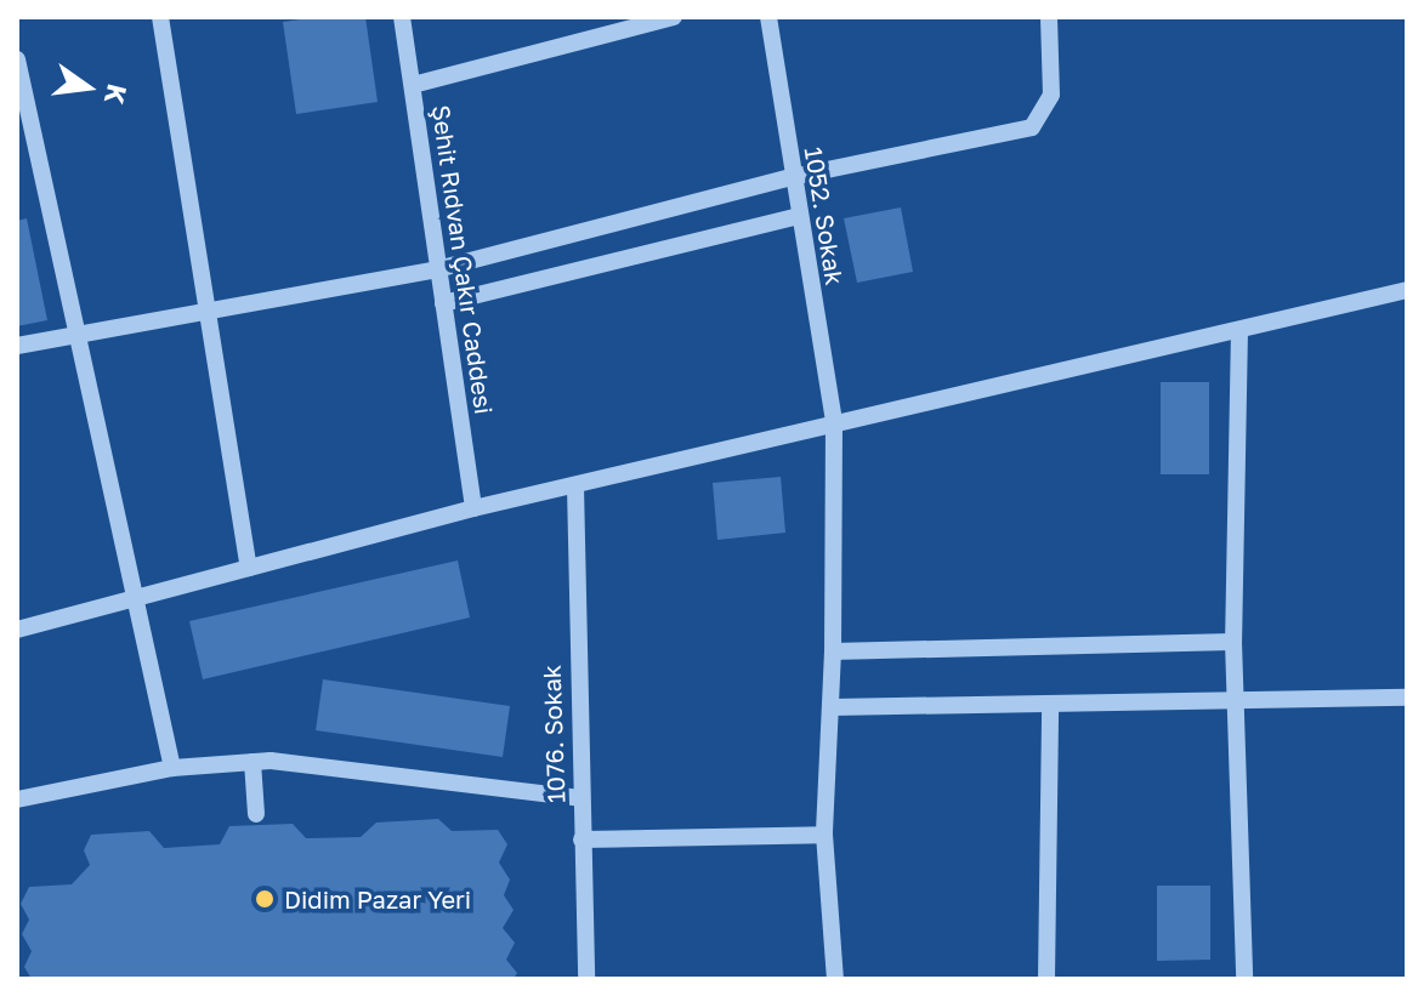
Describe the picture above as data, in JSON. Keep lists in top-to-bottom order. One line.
{"streets":{"street":["1052. Sokak","Şehit Rıdvan Çakır Caddesi","1076. Sokak"]},"places":["Didim Pazar Yeri"],"north":"right"}
